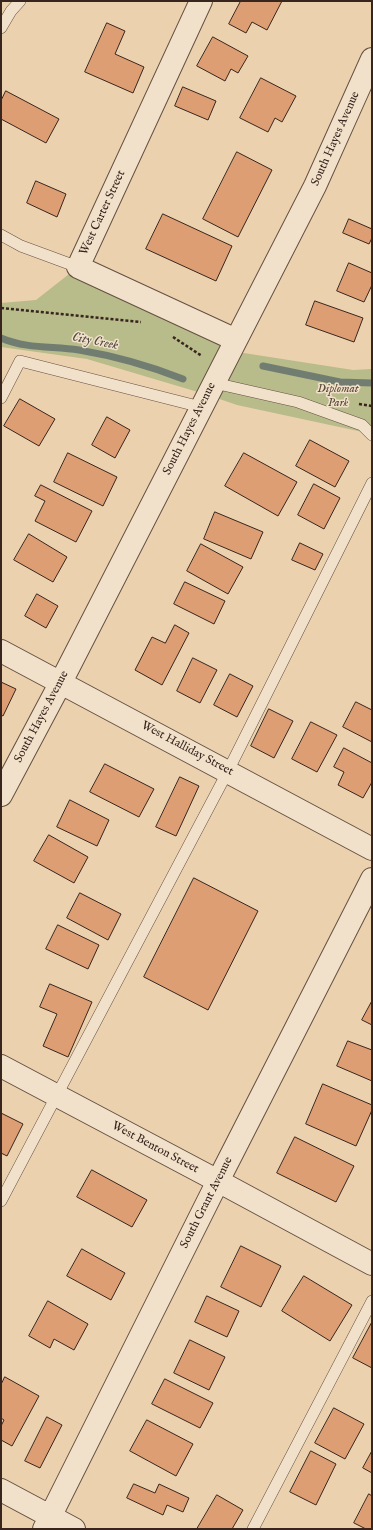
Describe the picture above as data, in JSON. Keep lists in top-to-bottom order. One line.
{"streets":{"street":["South Hayes Avenue","West Carter Street","West Halliday Street","West Benton Street","South Grant Avenue"]},"crossings":[["South Hayes Avenue","West Carter Street"],["South Hayes Avenue","West Halliday Street"],["West Benton Street","South Grant Avenue"]],"water":["City Creek"],"parks":["Diplomat Park"]}
